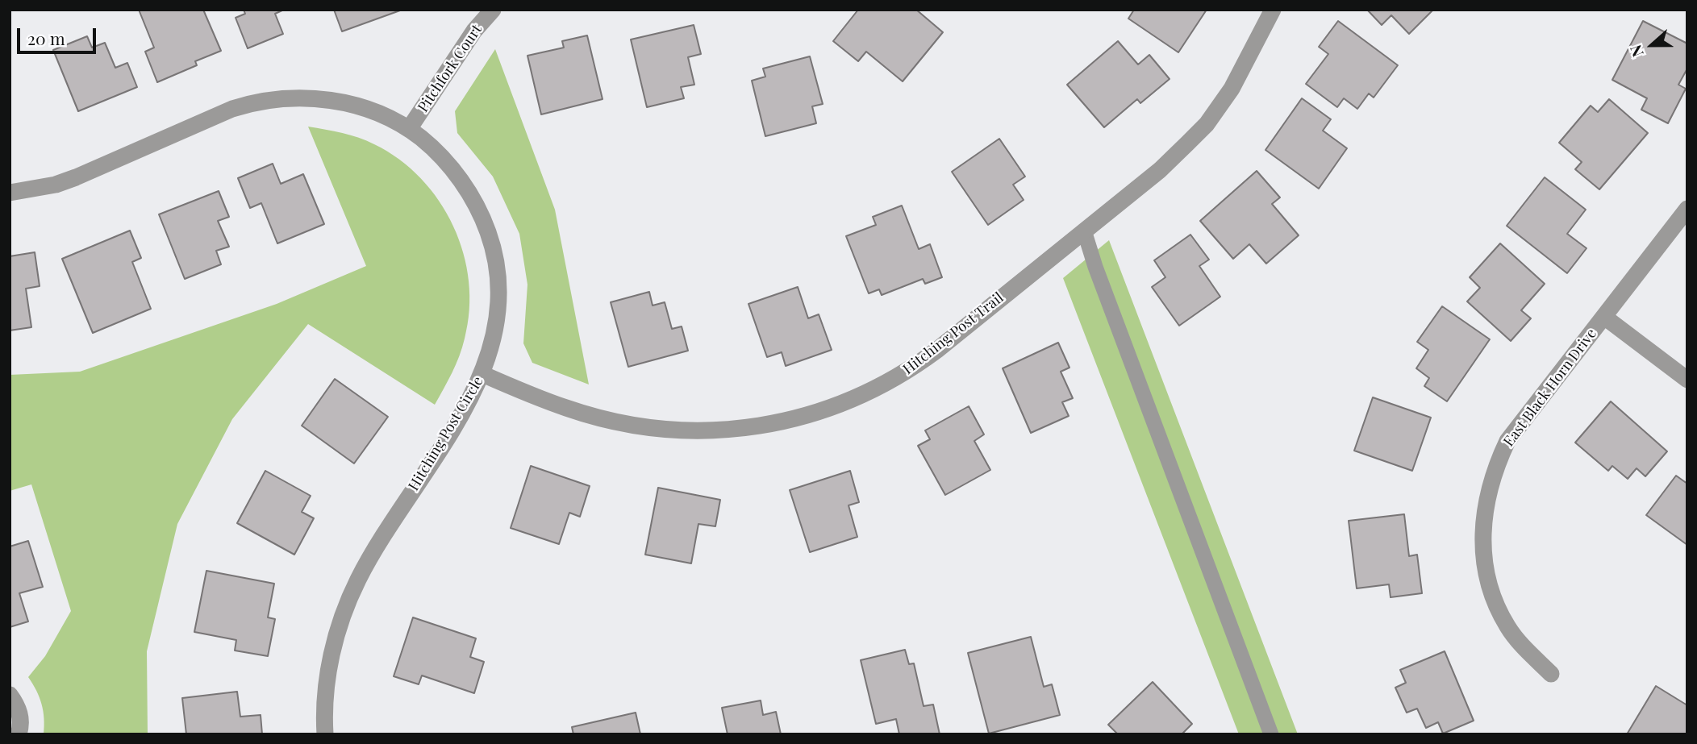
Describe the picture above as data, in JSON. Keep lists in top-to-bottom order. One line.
{"streets":{"street":["Pitchfork Court","Hitching Post Trail","East Black Horn Drive","Hitching Post Circle"]},"crossings":[["Pitchfork Court","Hitching Post Circle"],["Hitching Post Trail","Hitching Post Circle"]],"scale_bar":"20 m","north":"left"}
